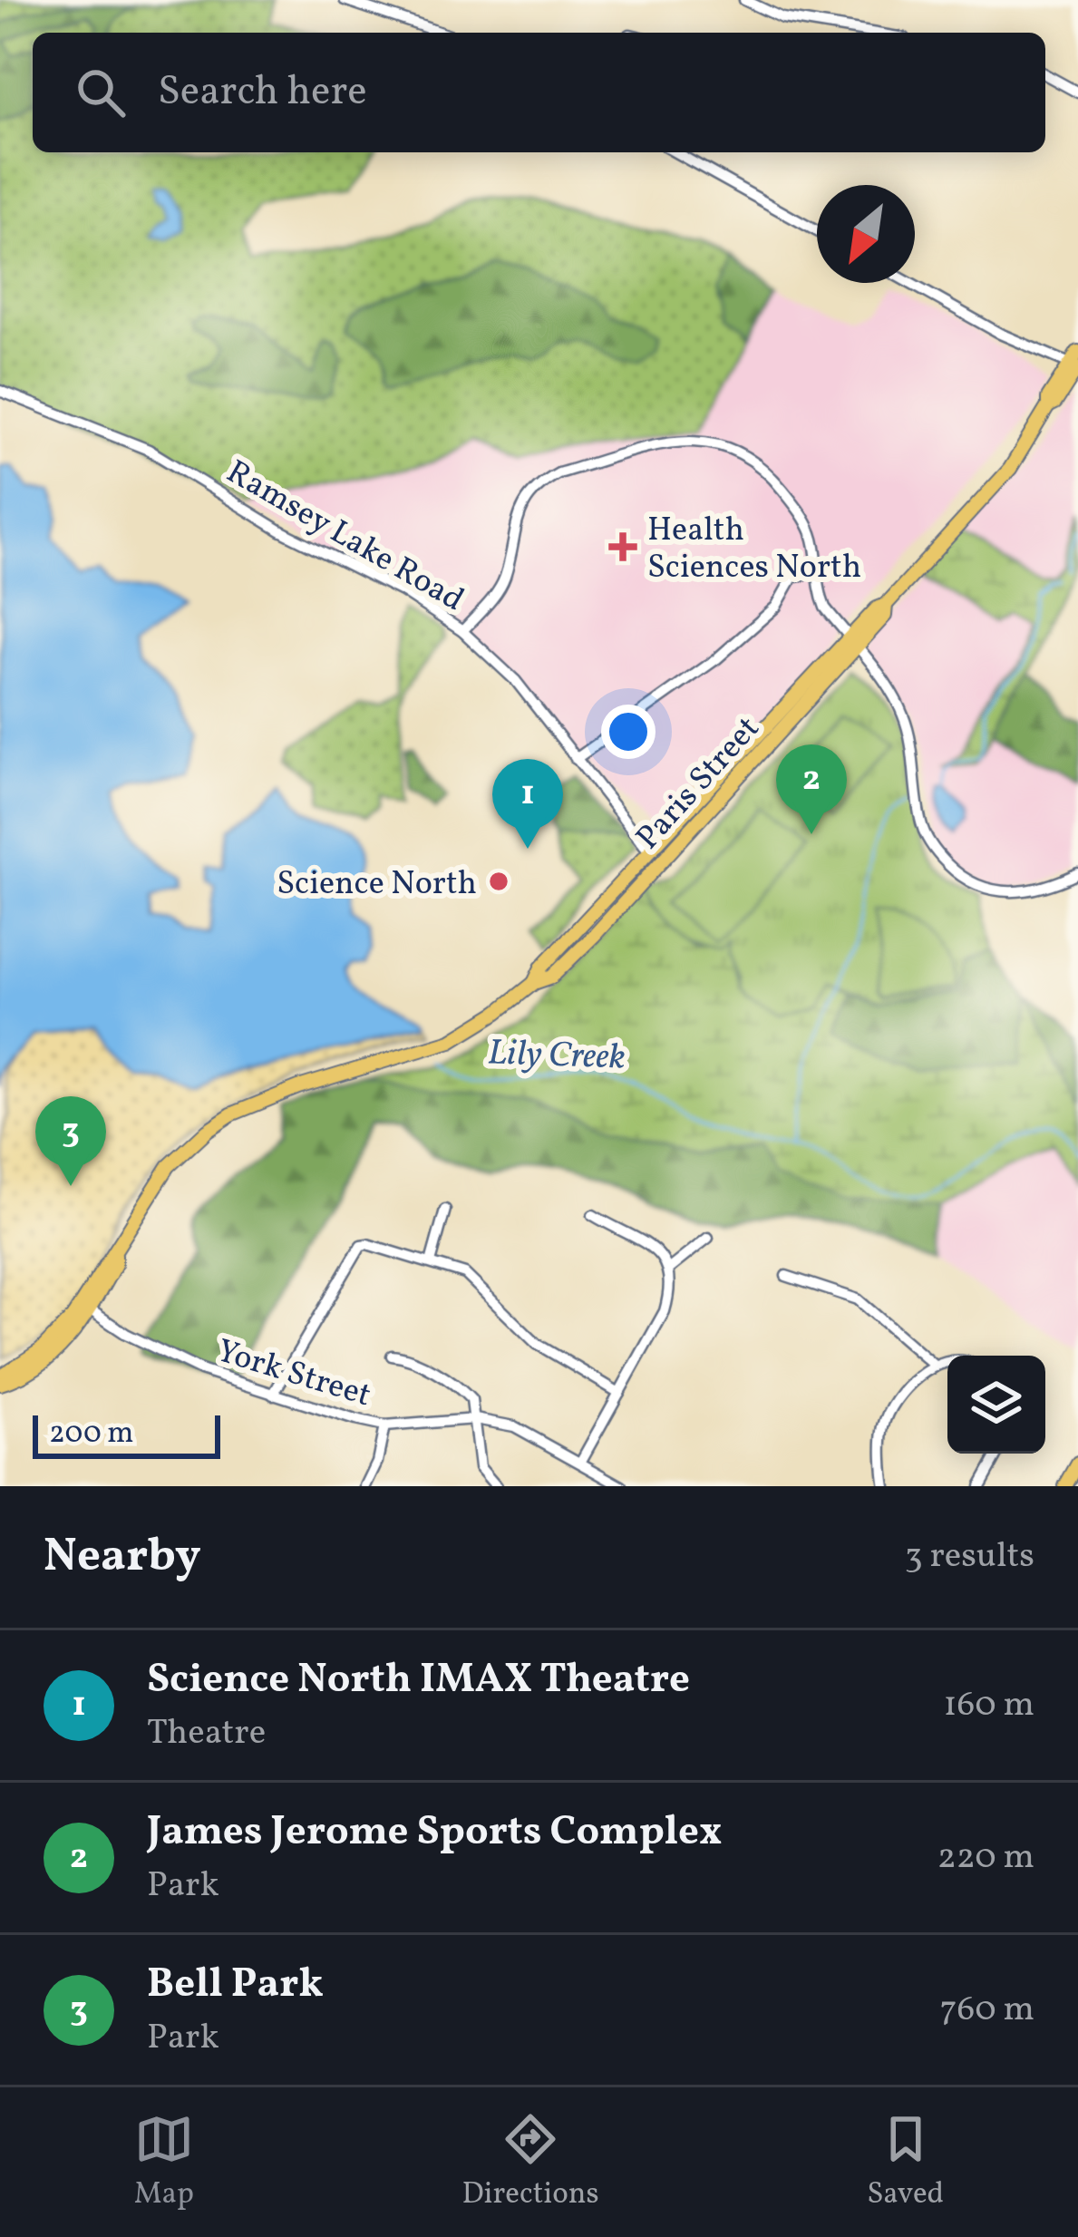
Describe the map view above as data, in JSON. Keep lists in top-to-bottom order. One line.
{"streets":{"main road":["Paris Street"],"street":["Ramsey Lake Road","York Street"]},"crossings":[["Ramsey Lake Road","Paris Street"],["Paris Street","York Street"]],"water":["Lily Creek"],"places":{"health":["Health Sciences North"],"other":["Science North"]},"scale_bar":"200 m","north":"bottom left","page":{"search":"Search here","pins":["2","1","3"],"scale":"200 m","heading":["Nearby","3 results"],"list":[{"mark":"1","name":"Science North IMAX Theatre","note":"Theatre","value":"160 m"},{"mark":"2","name":"James Jerome Sports Complex","note":"Park","value":"220 m"},{"mark":"3","name":"Bell Park","note":"Park","value":"760 m"}],"nav":["Map","Directions","Saved"]}}
